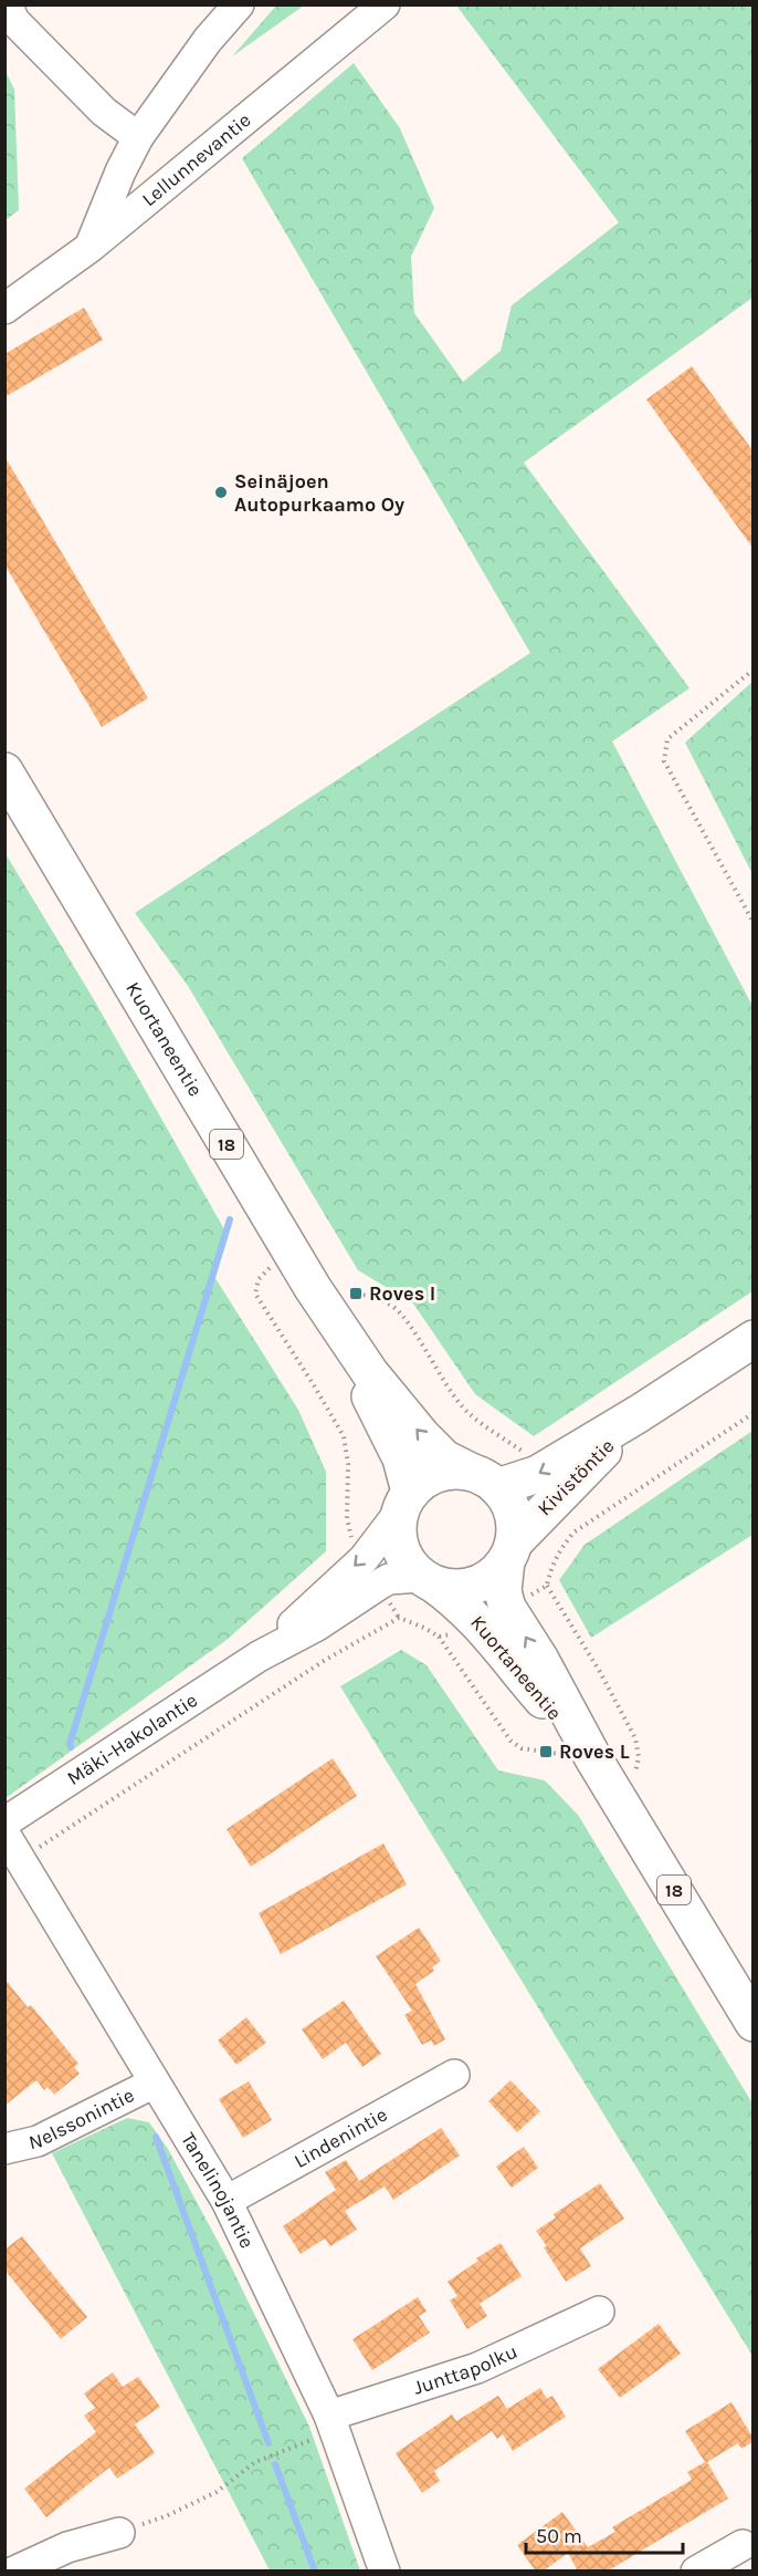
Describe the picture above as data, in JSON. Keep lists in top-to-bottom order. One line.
{"streets":{"main road":["Kuortaneentie","18","Kivistöntie"],"street":["Lellunnevantie","Mäki-Hakolantie","Nelssonintie","Lindenintie","Tanelinojantie","Junttapolku"]},"crossings":[["Kuortaneentie","18"],["Kuortaneentie","Kivistöntie"],["Kuortaneentie","Mäki-Hakolantie"],["18","Kivistöntie"],["18","Mäki-Hakolantie"],["Kivistöntie","Mäki-Hakolantie"],["Nelssonintie","Tanelinojantie"],["Lindenintie","Tanelinojantie"],["Tanelinojantie","Junttapolku"]],"places":{"other":["Seinäjoen Autopurkaamo Oy"],"transit":["Roves I","Roves L"]},"scale_bar":"50 m"}
